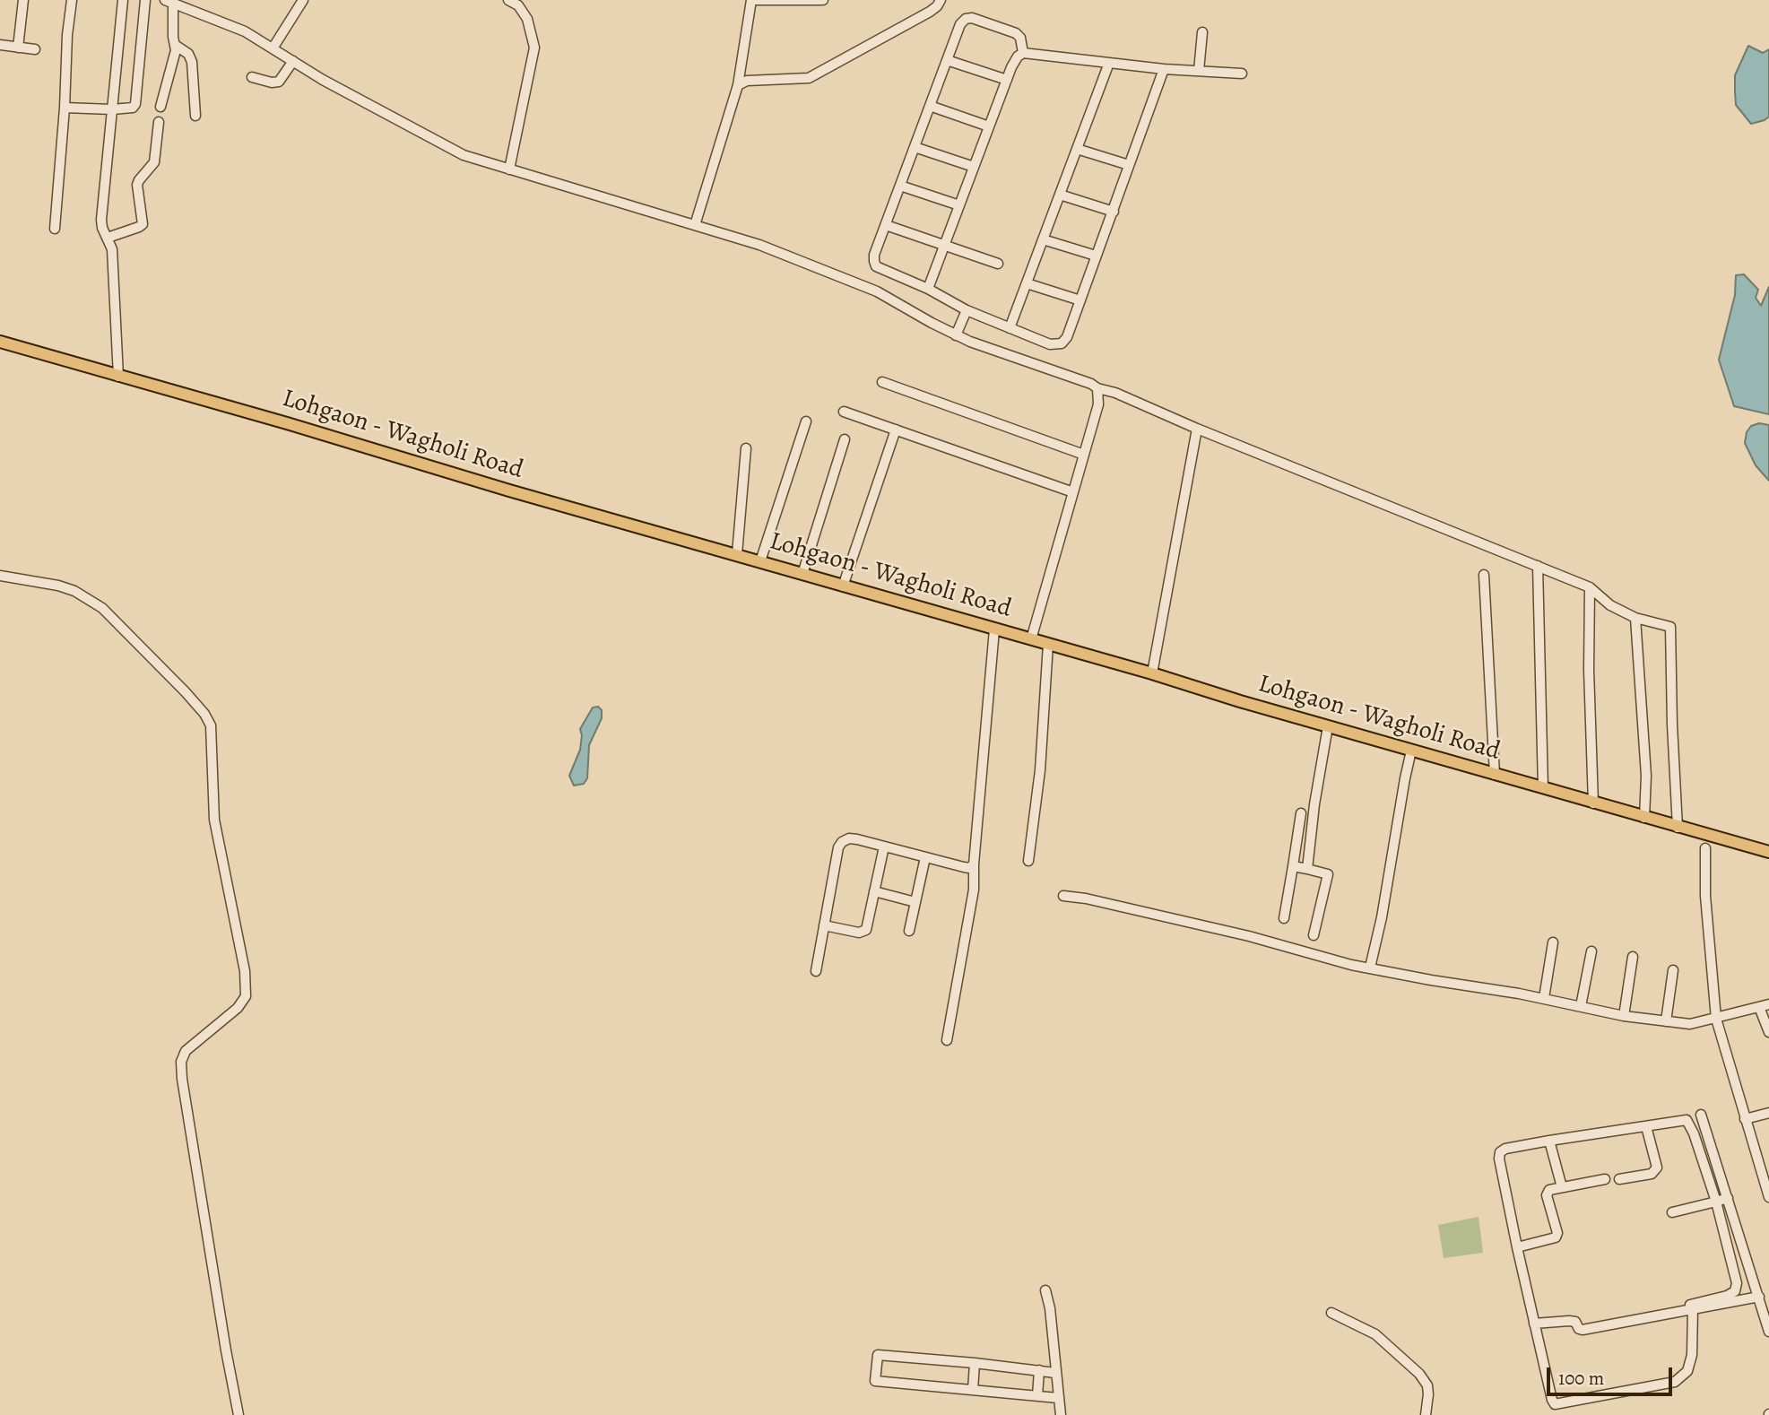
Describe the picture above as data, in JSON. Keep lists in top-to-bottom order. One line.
{"streets":{"main road":["Lohgaon - Wagholi Road"]},"scale_bar":"100 m"}
